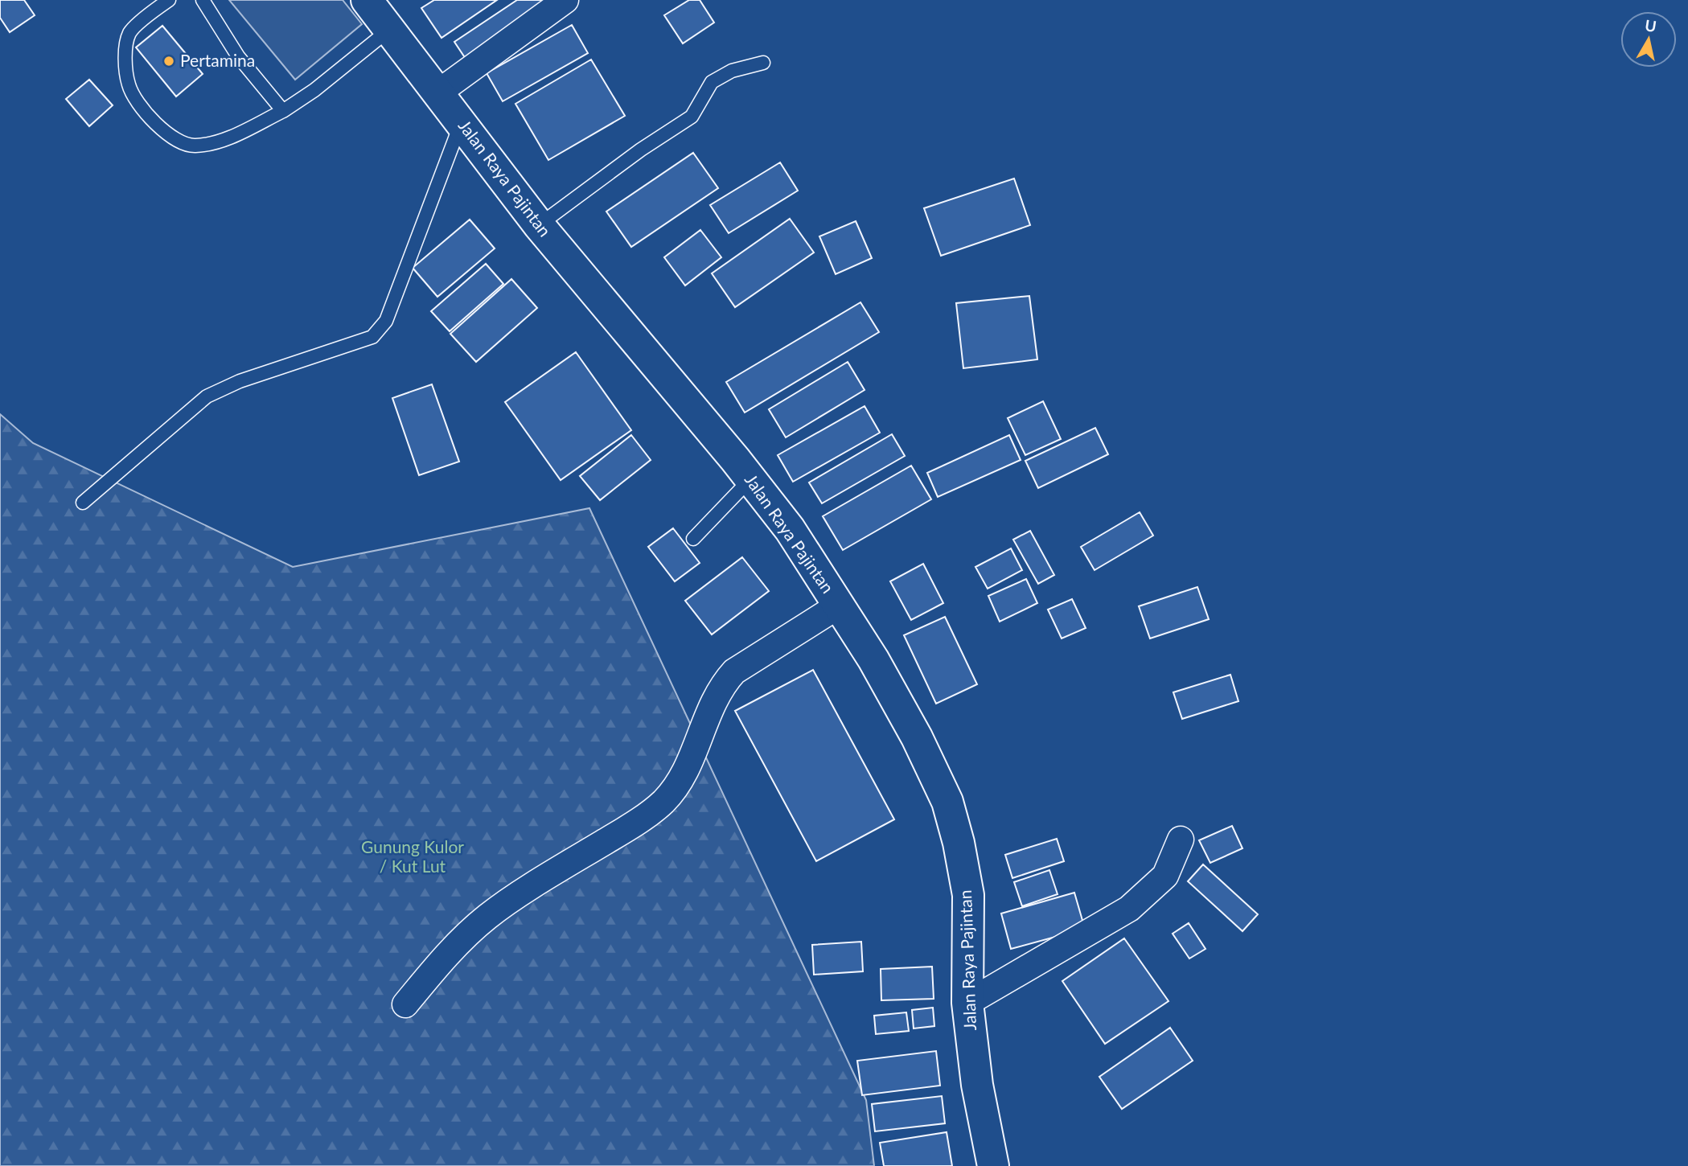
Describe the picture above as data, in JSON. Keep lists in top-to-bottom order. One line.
{"streets":{"main road":["Jalan Raya Pajintan"]},"parks":["Gunung Kulor / Kut Lut"],"places":["Pertamina"],"north":"top"}
